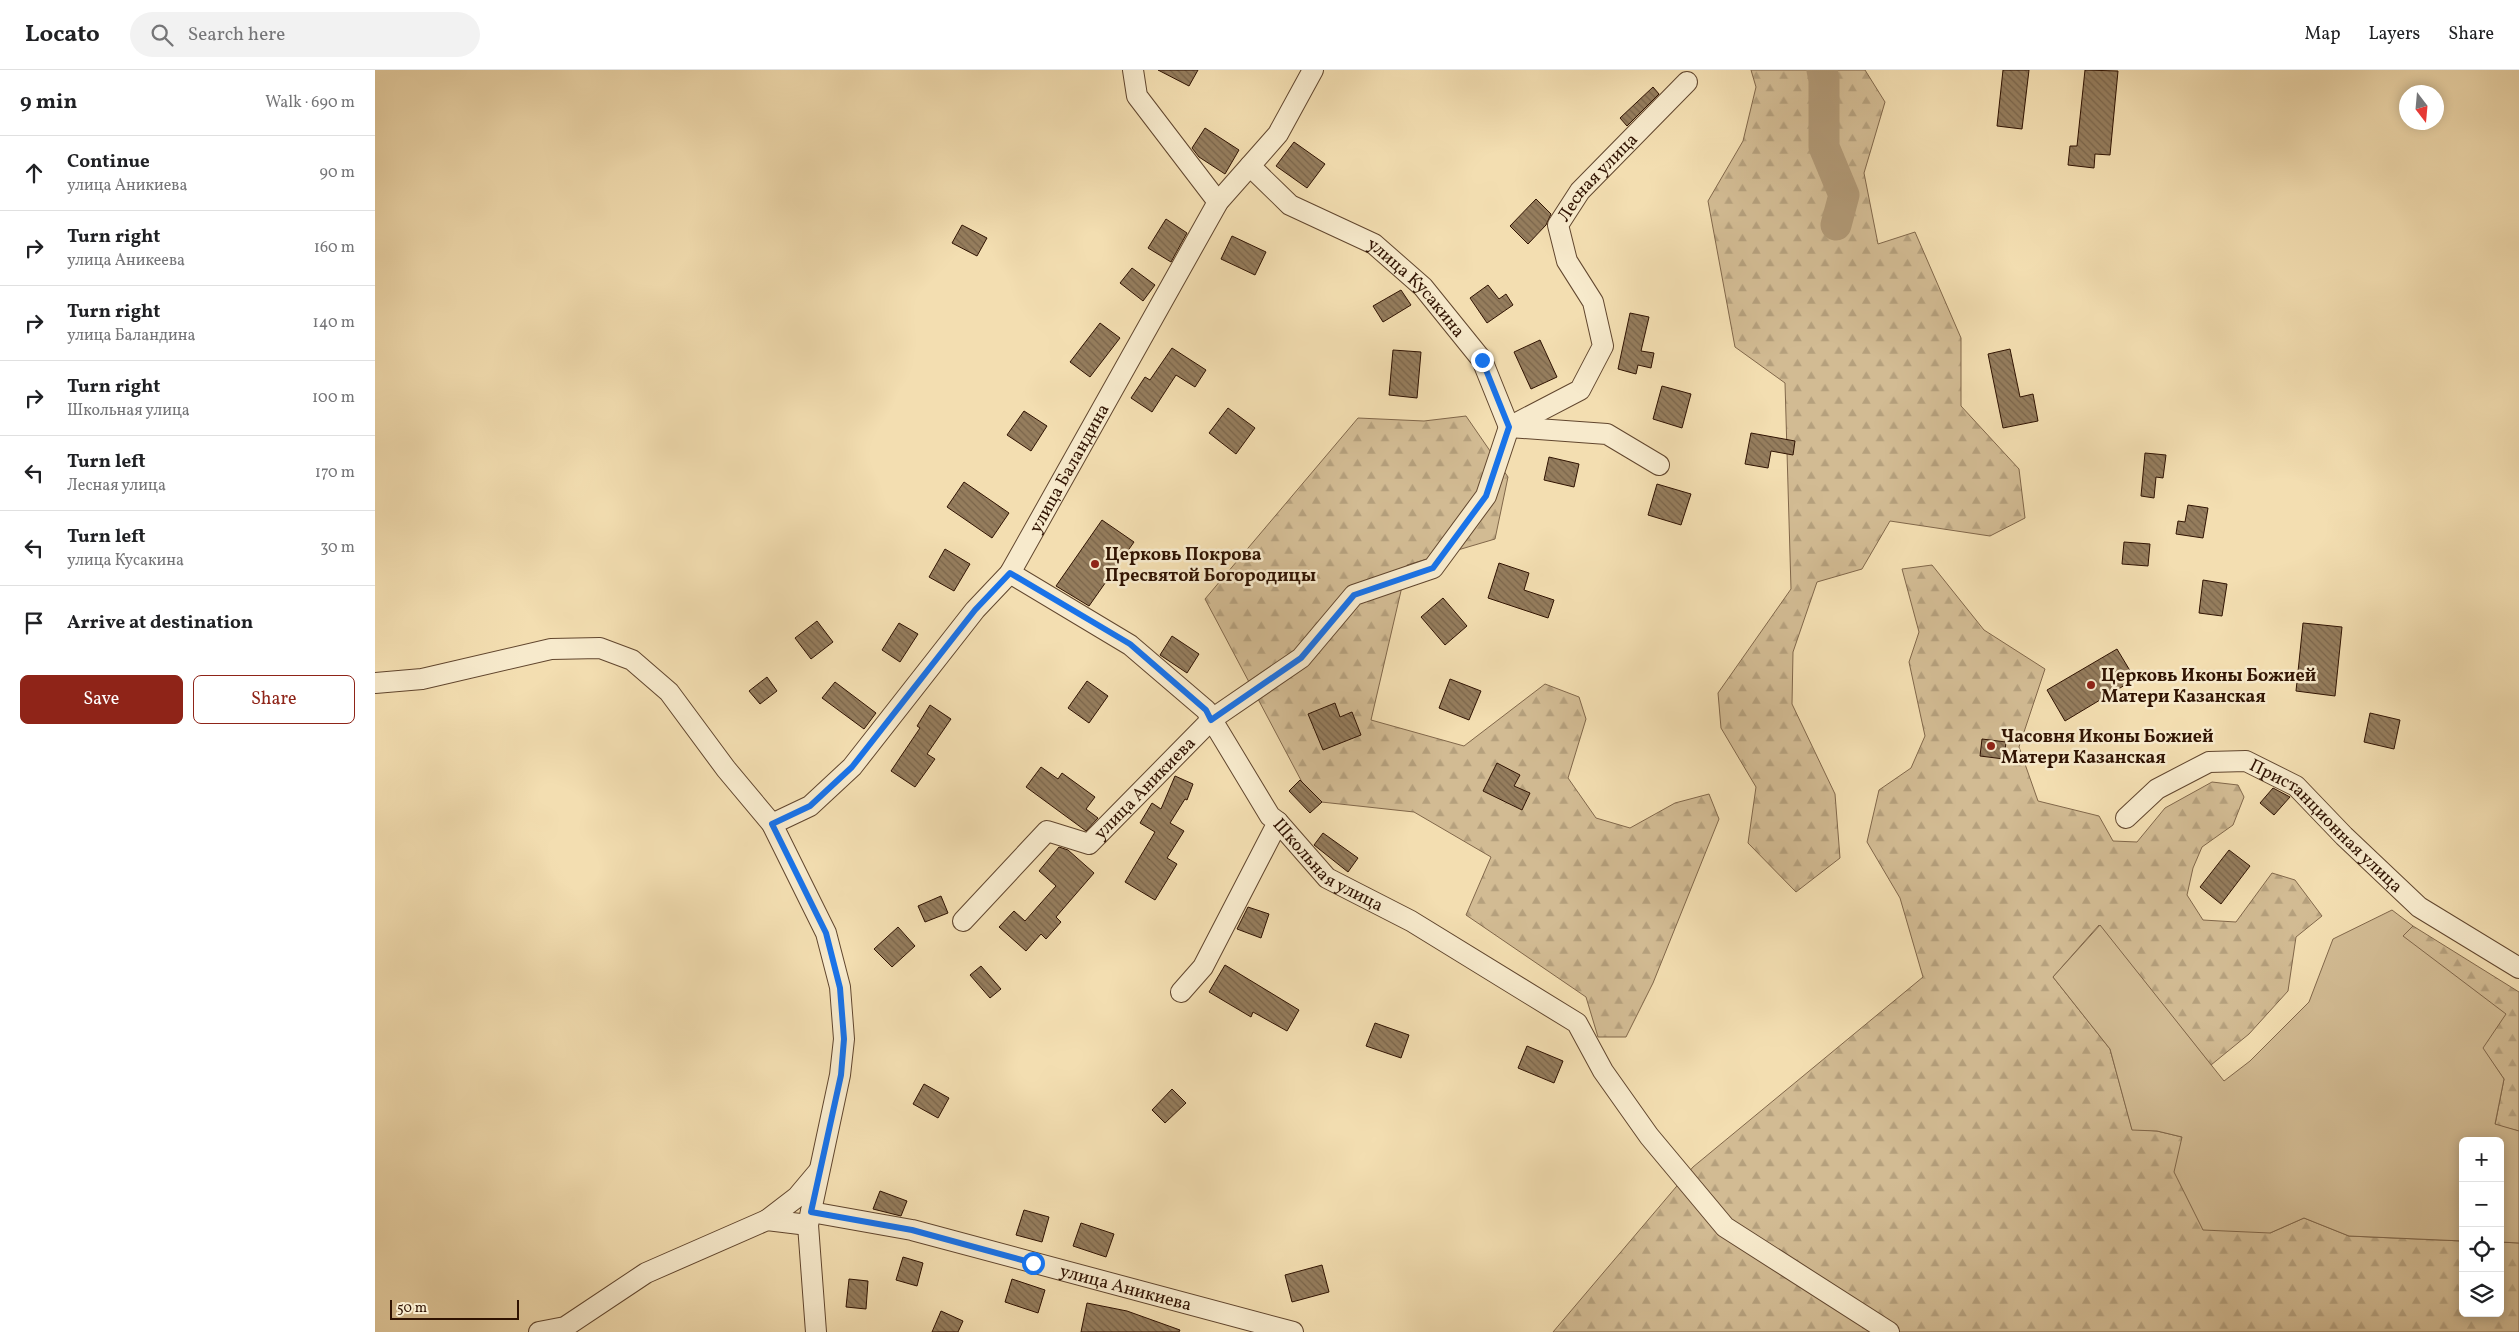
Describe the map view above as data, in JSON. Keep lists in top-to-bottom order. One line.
{"streets":{"street":["Лесная улица","улица Кусакина","улица Баландина","улица Аникиева","Пристанционная улица","Школьная улица"]},"crossings":[["Лесная улица","улица Кусакина"],["улица Кусакина","улица Баландина"],["улица Баландина","Школьная улица"],["улица Аникиева","Школьная улица"]],"places":["Церковь Покрова Пресвятой Богородицы","Церковь Иконы Божией Матери Казанская","Часовня Иконы Божией Матери Казанская"],"scale_bar":"50 m","north":"bottom","page":{"header":"Locato","search":"Search here","nav":["Map","Layers","Share"],"heading":["9 min","Walk · 690 m"],"list":[["Continue","улица Аникиева","90 m"],["Turn right","улица Аникеева","160 m"],["Turn right","улица Баландина","140 m"],["Turn right","Школьная улица","100 m"],["Turn left","Лесная улица","170 m"],["Turn left","улица Кусакина","30 m"],"Arrive at destination"],"buttons":["Save","Share"],"map_buttons":["+","−"],"scale":"50 m"}}
